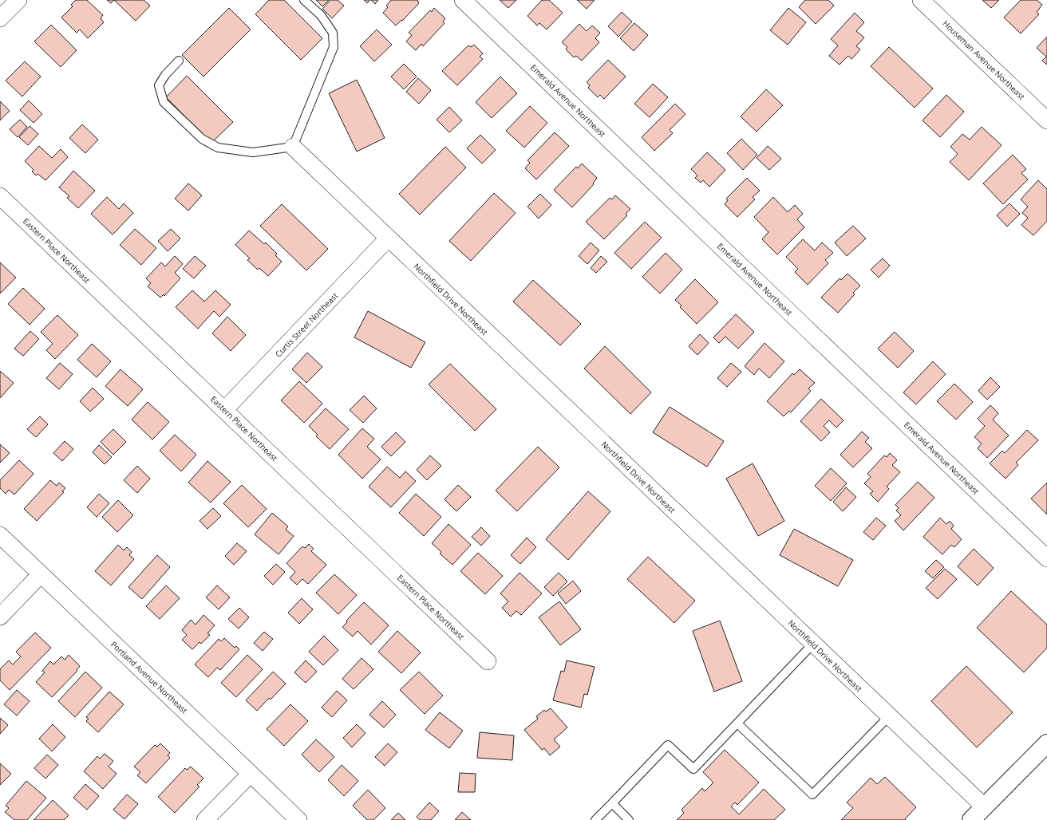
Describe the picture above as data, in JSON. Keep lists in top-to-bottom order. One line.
{"streets":{"street":["Houseman Avenue Northeast","Emerald Avenue Northeast","Eastern Place Northeast","Northfield Drive Northeast","Curtis Street Northeast","Portland Avenue Northeast"]},"crossings":[["Eastern Place Northeast","Curtis Street Northeast"],["Northfield Drive Northeast","Curtis Street Northeast"]]}
